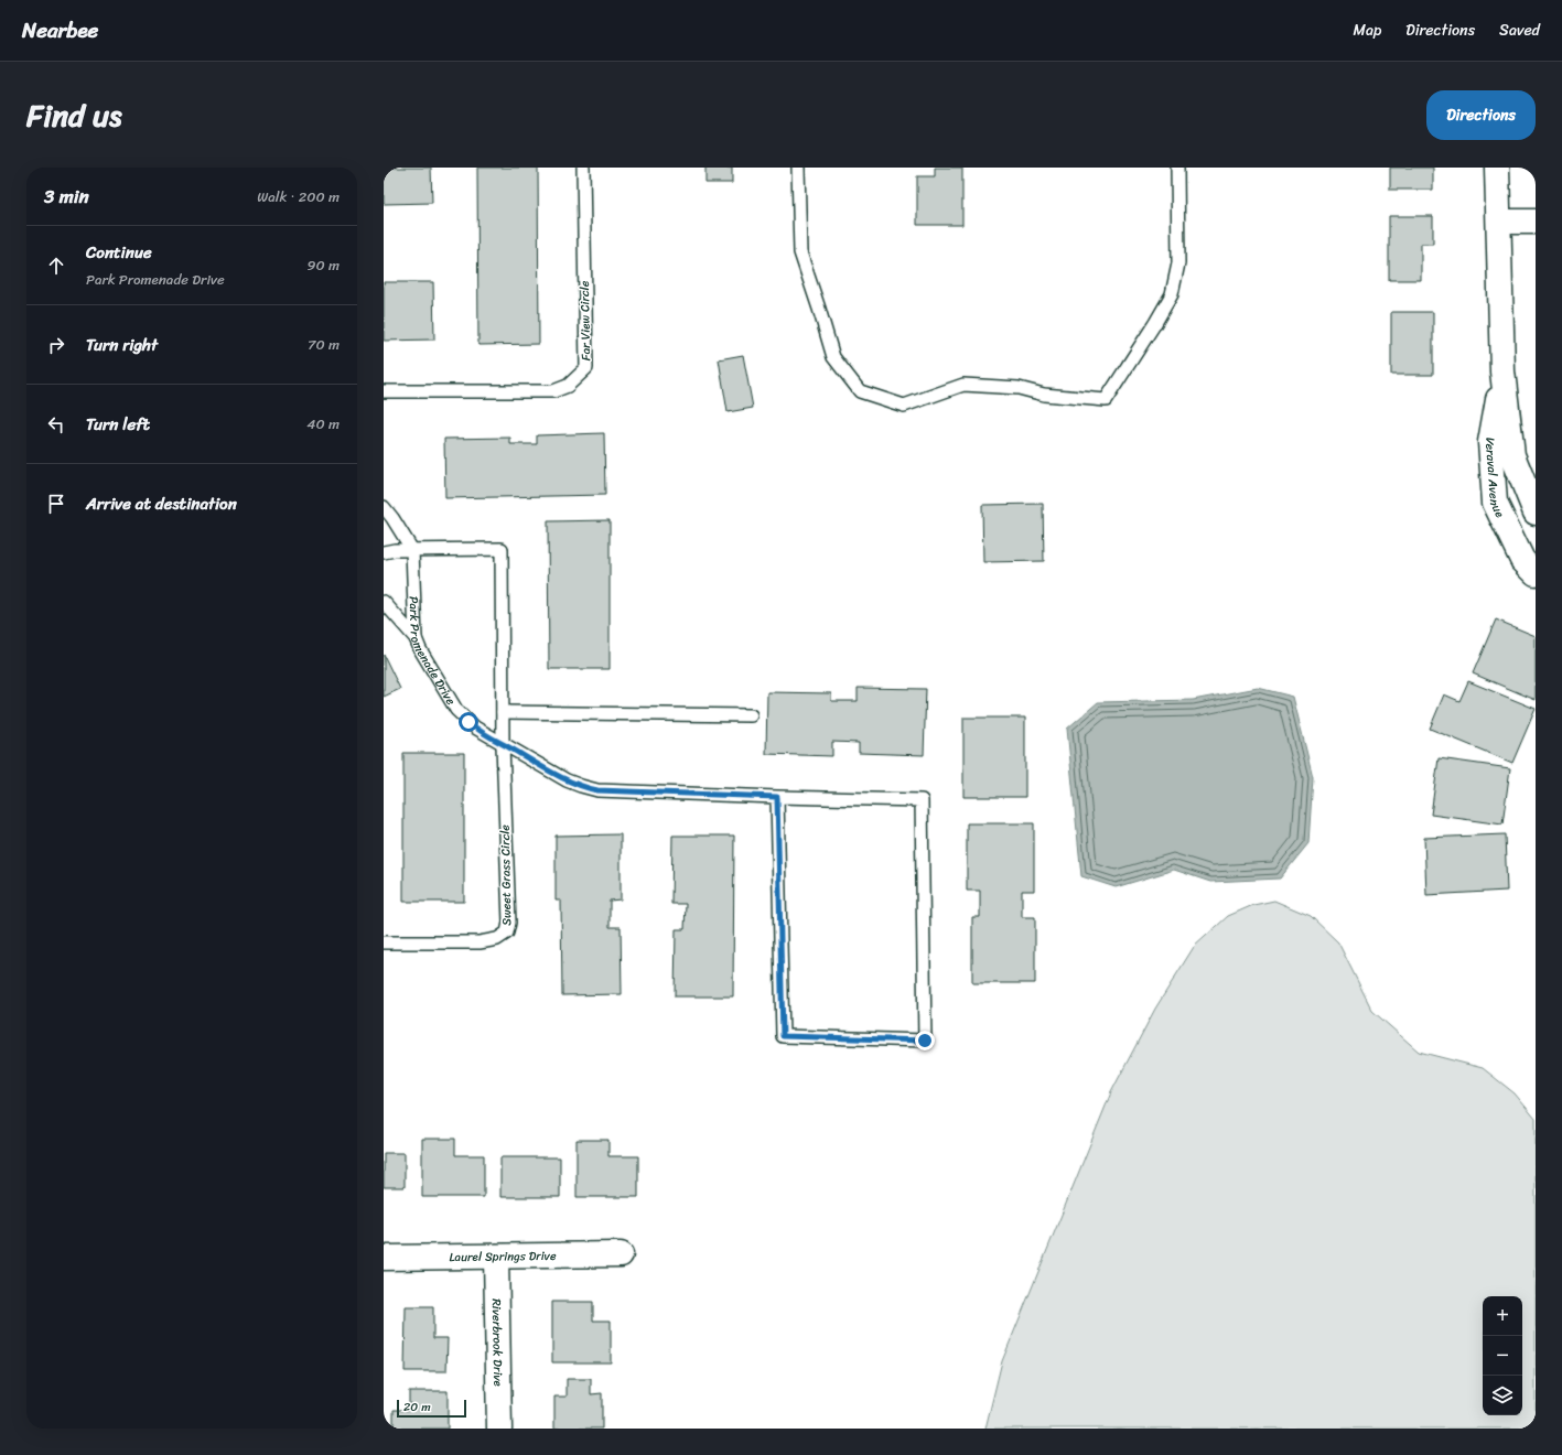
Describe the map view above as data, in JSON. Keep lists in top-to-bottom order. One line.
{"streets":{"street":["Veraval Avenue","Laurel Springs Drive","Riverbrook Drive"],"lane":["Far View Circle","Park Promenade Drive","Sweet Grass Circle"]},"crossings":[["Park Promenade Drive","Sweet Grass Circle"],["Laurel Springs Drive","Riverbrook Drive"]],"scale_bar":"20 m","page":{"header":"Nearbee","nav":["Map","Directions","Saved"],"title":"Find us","buttons":"Directions","heading":["3 min","Walk · 200 m"],"list":[["Continue","Park Promenade Drive","90 m"],["Turn right","70 m"],["Turn left","40 m"],"Arrive at destination"],"map_buttons":["+","−"],"scale":"20 m"}}
